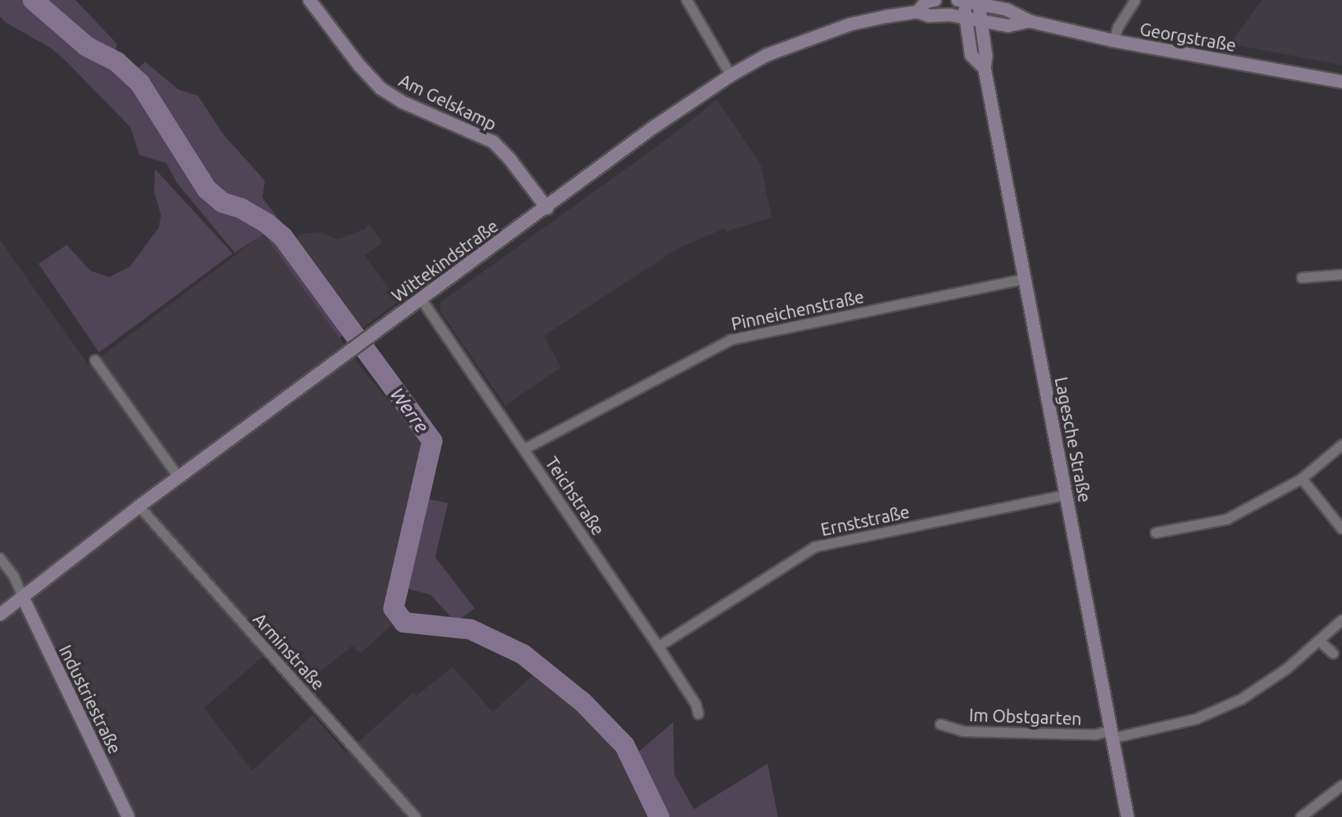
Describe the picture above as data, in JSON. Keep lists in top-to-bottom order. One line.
{"streets":{"street":["Georgstraße","Am Gelskamp","Wittekindstraße","Pinneichenstraße","Lagesche Straße","Teichstraße","Ernststraße","Arminstraße","Industriestraße","Im Obstgarten"]},"crossings":[["Georgstraße","Wittekindstraße"],["Georgstraße","Lagesche Straße"],["Am Gelskamp","Wittekindstraße"],["Wittekindstraße","Lagesche Straße"],["Wittekindstraße","Teichstraße"],["Wittekindstraße","Arminstraße"],["Wittekindstraße","Industriestraße"],["Pinneichenstraße","Lagesche Straße"],["Pinneichenstraße","Teichstraße"],["Lagesche Straße","Ernststraße"],["Lagesche Straße","Im Obstgarten"],["Teichstraße","Ernststraße"]],"water":["Werre"]}
